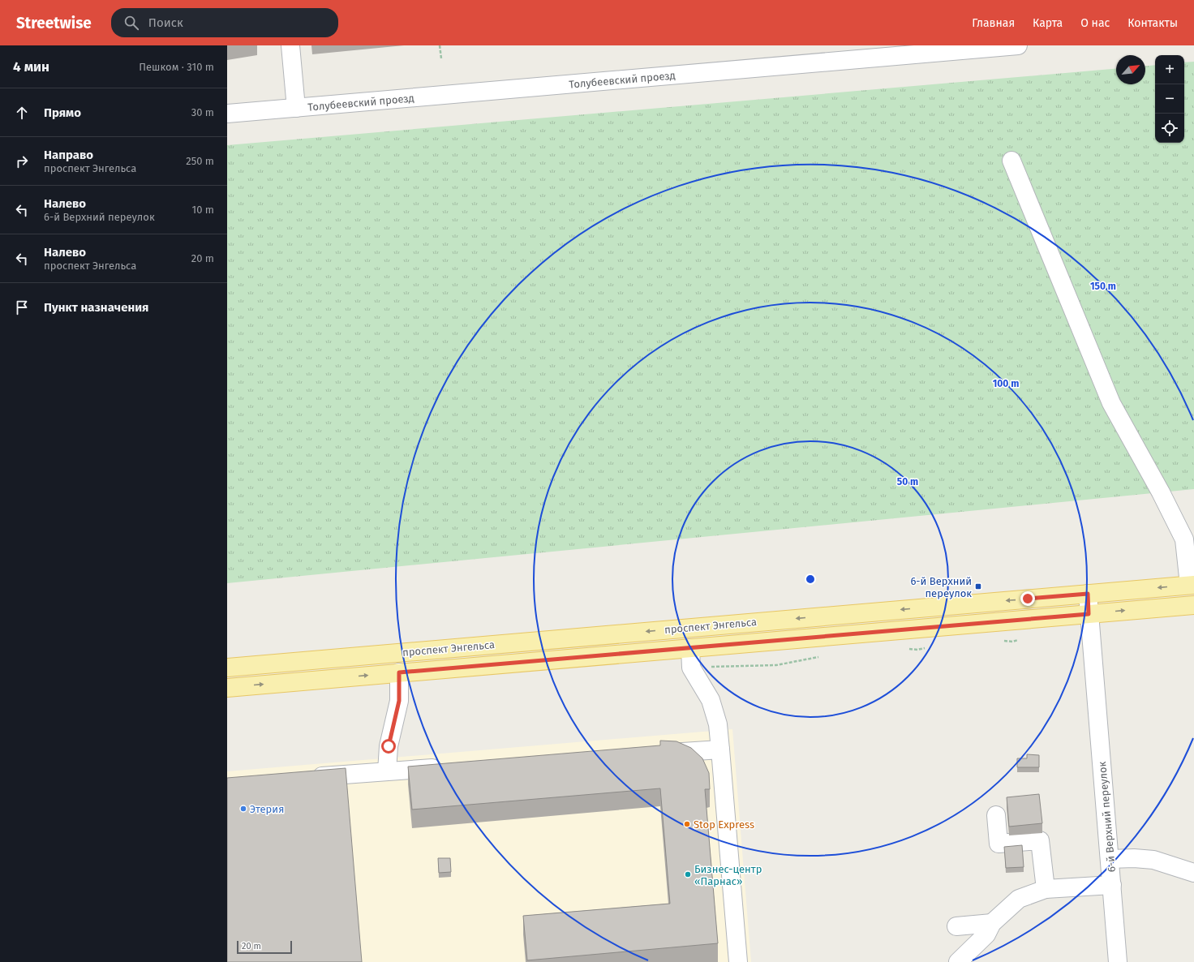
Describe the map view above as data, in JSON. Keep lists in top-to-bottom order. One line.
{"streets":{"main road":["проспект Энгельса"],"street":["Толубеевский проезд","6-й Верхний переулок"]},"crossings":[["проспект Энгельса","6-й Верхний переулок"]],"places":{"transit":["6-й Верхний переулок"],"other":["Этерия","Stop Express","Бизнес-центр «Парнас»"]},"scale_bar":"20 m","north":"top right","page":{"header":"Streetwise","search":"Поиск","nav":["Главная","Карта","О нас","Контакты"],"heading":["4 мин","Пешком · 310 m"],"map_buttons":["+","−"],"list":[["Прямо","30 m"],["Направо","проспект Энгельса","250 m"],["Налево","6-й Верхний переулок","10 m"],["Налево","проспект Энгельса","20 m"],"Пункт назначения"],"scale":"20 m"},"rings":["150 m","100 m","50 m"]}
